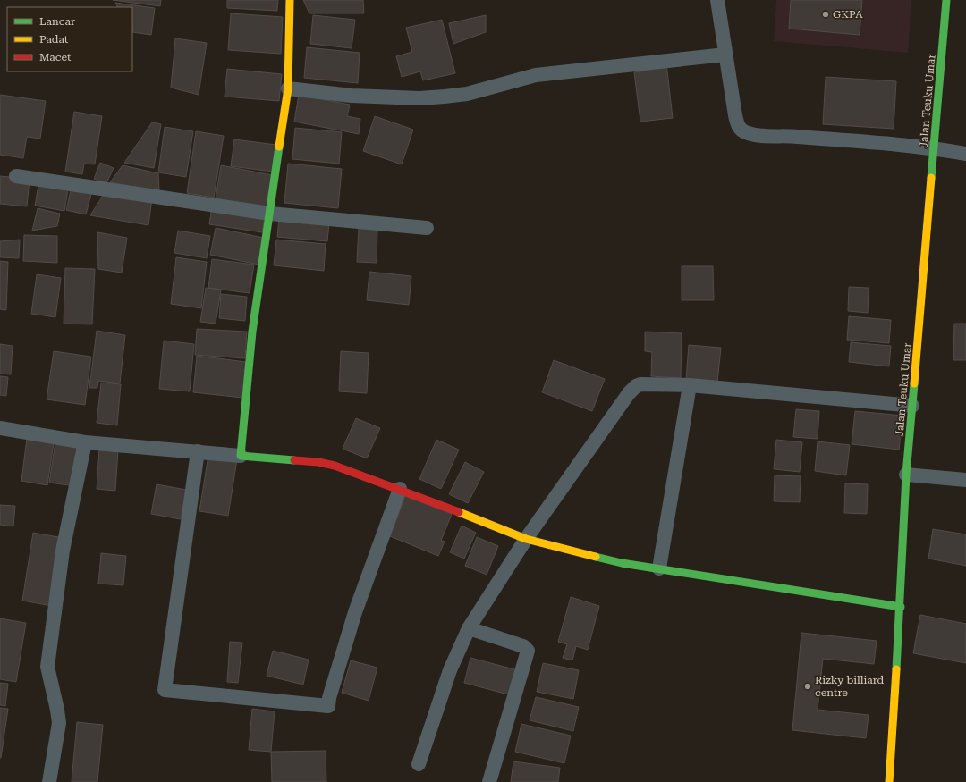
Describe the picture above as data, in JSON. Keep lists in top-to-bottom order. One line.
{"streets":{"street":["Jalan Teuku Umar"]},"places":["GKPA","Rizky billiard centre"],"legend":["Lancar","Padat","Macet"]}
